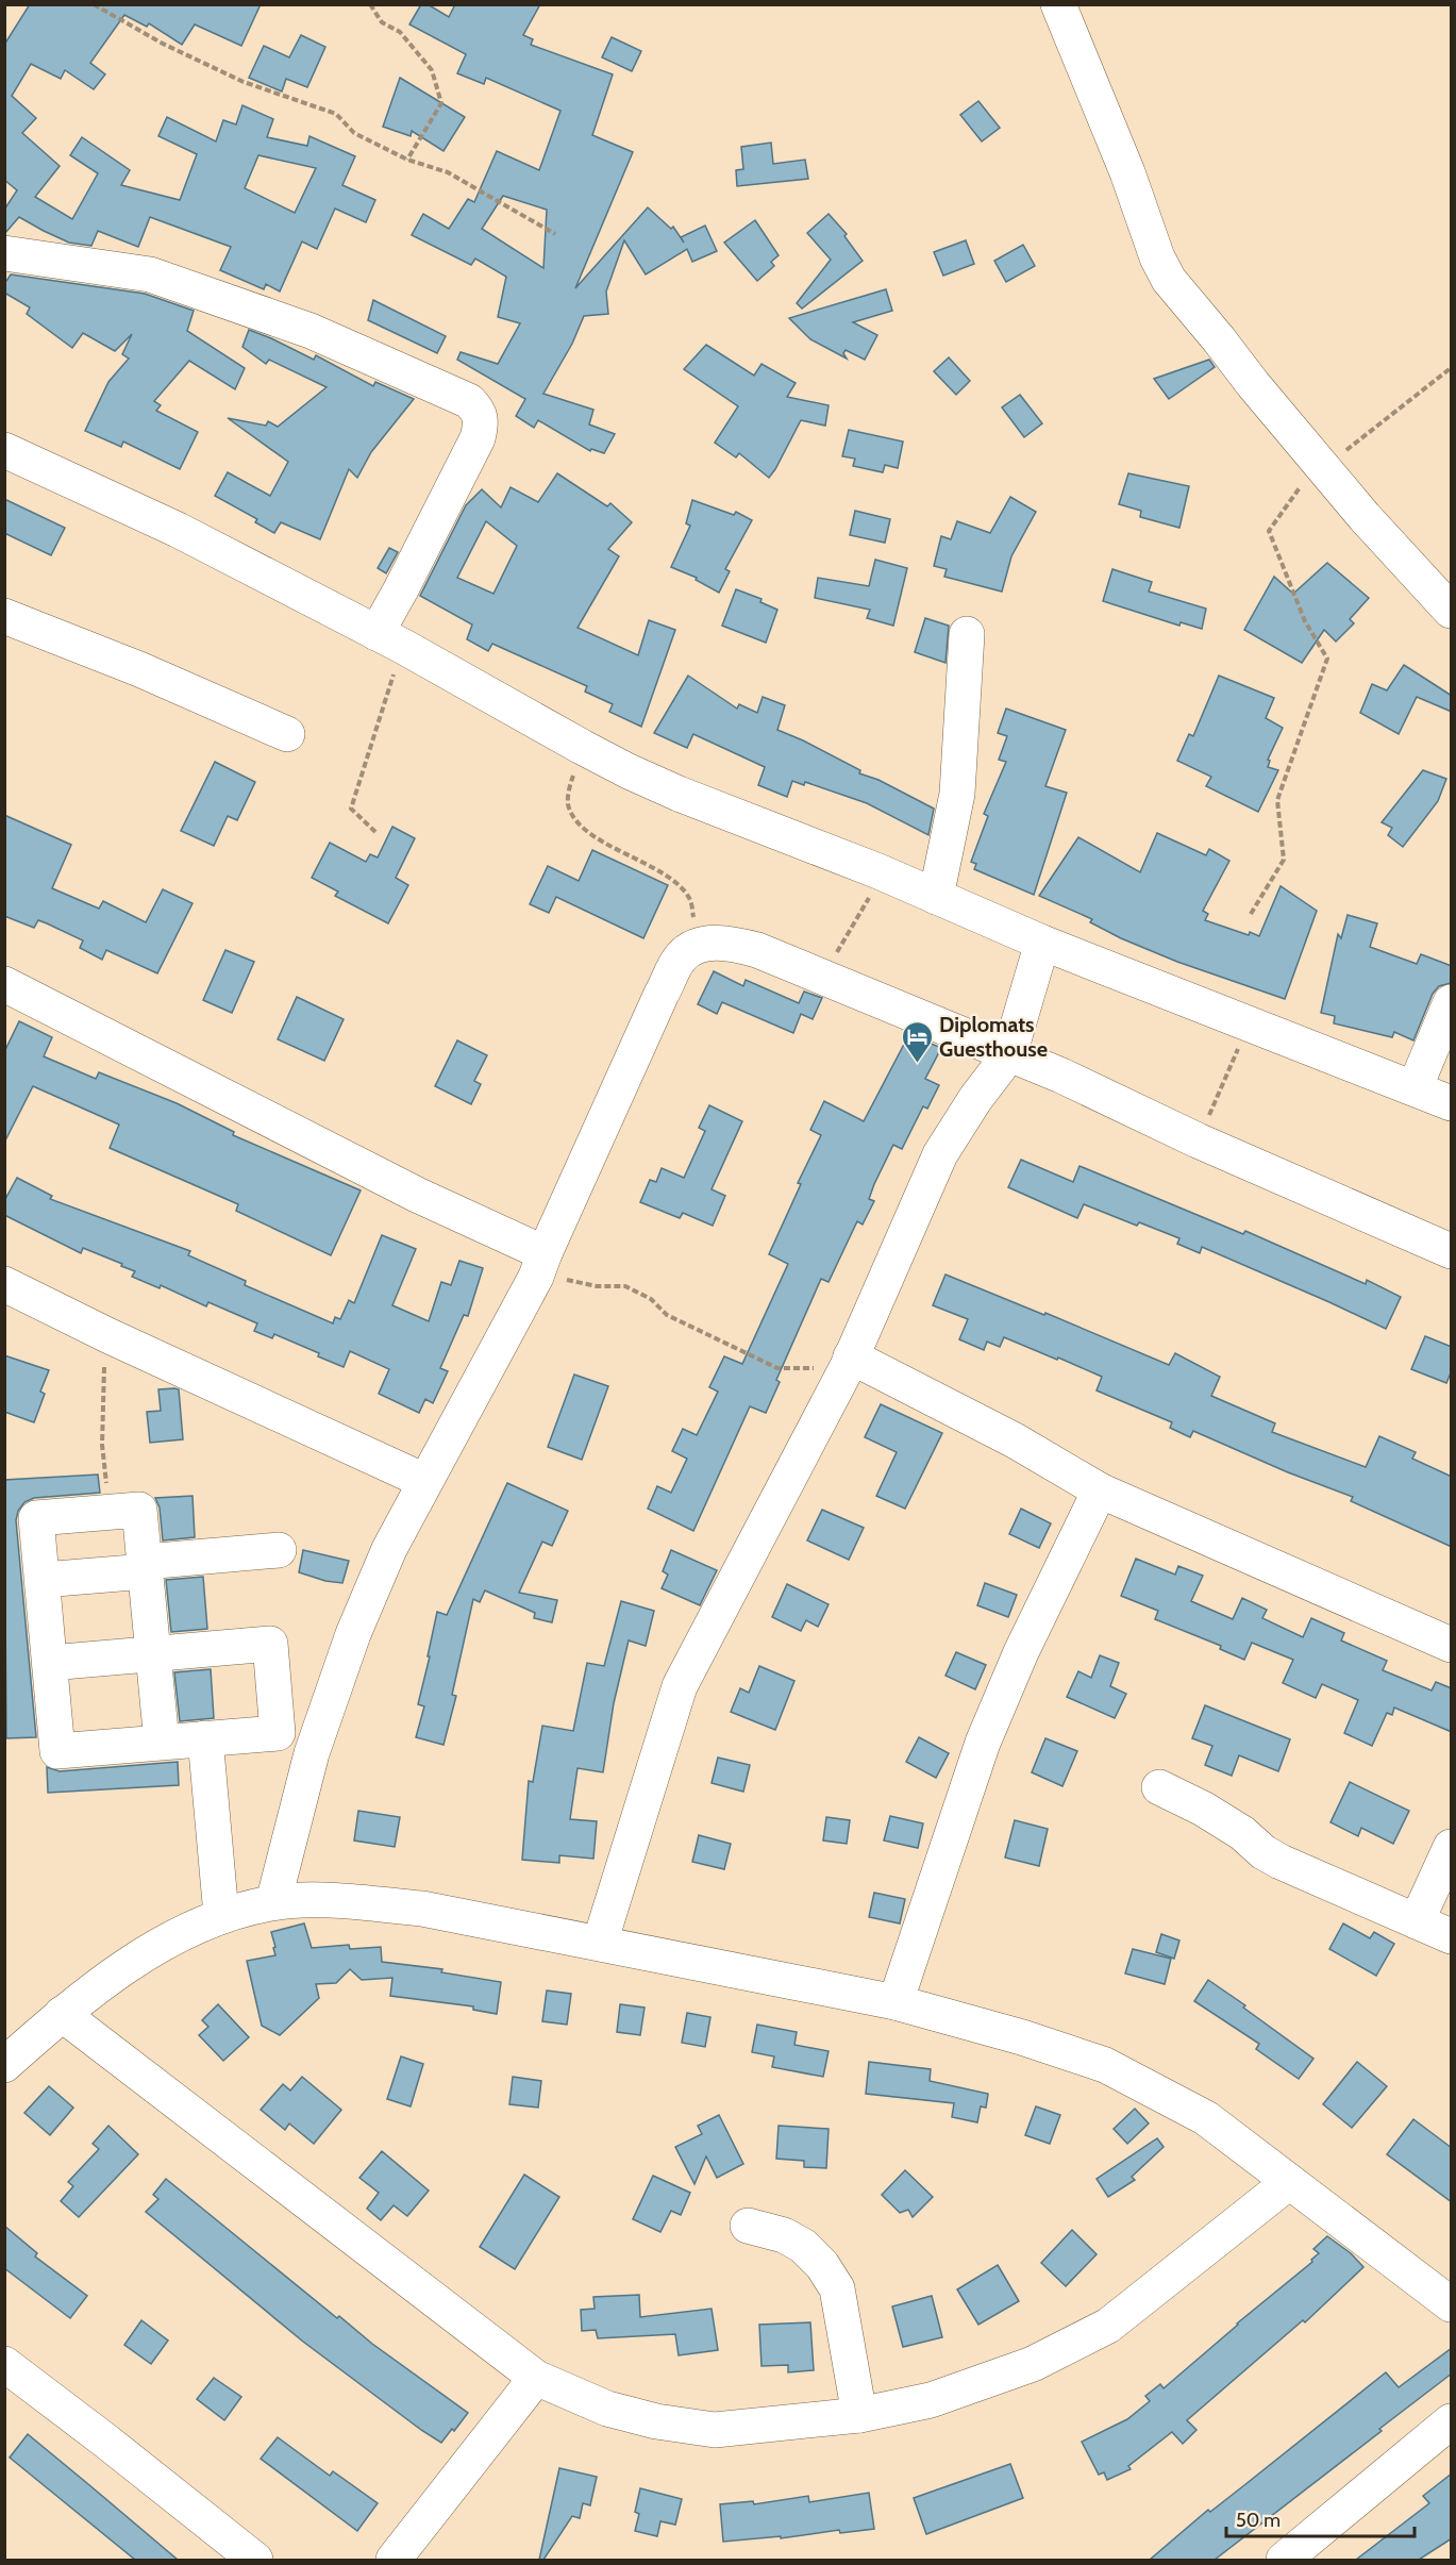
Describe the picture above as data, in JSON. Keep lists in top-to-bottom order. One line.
{"places":{"hotel":["Diplomats Guesthouse"]},"scale_bar":"50 m"}
